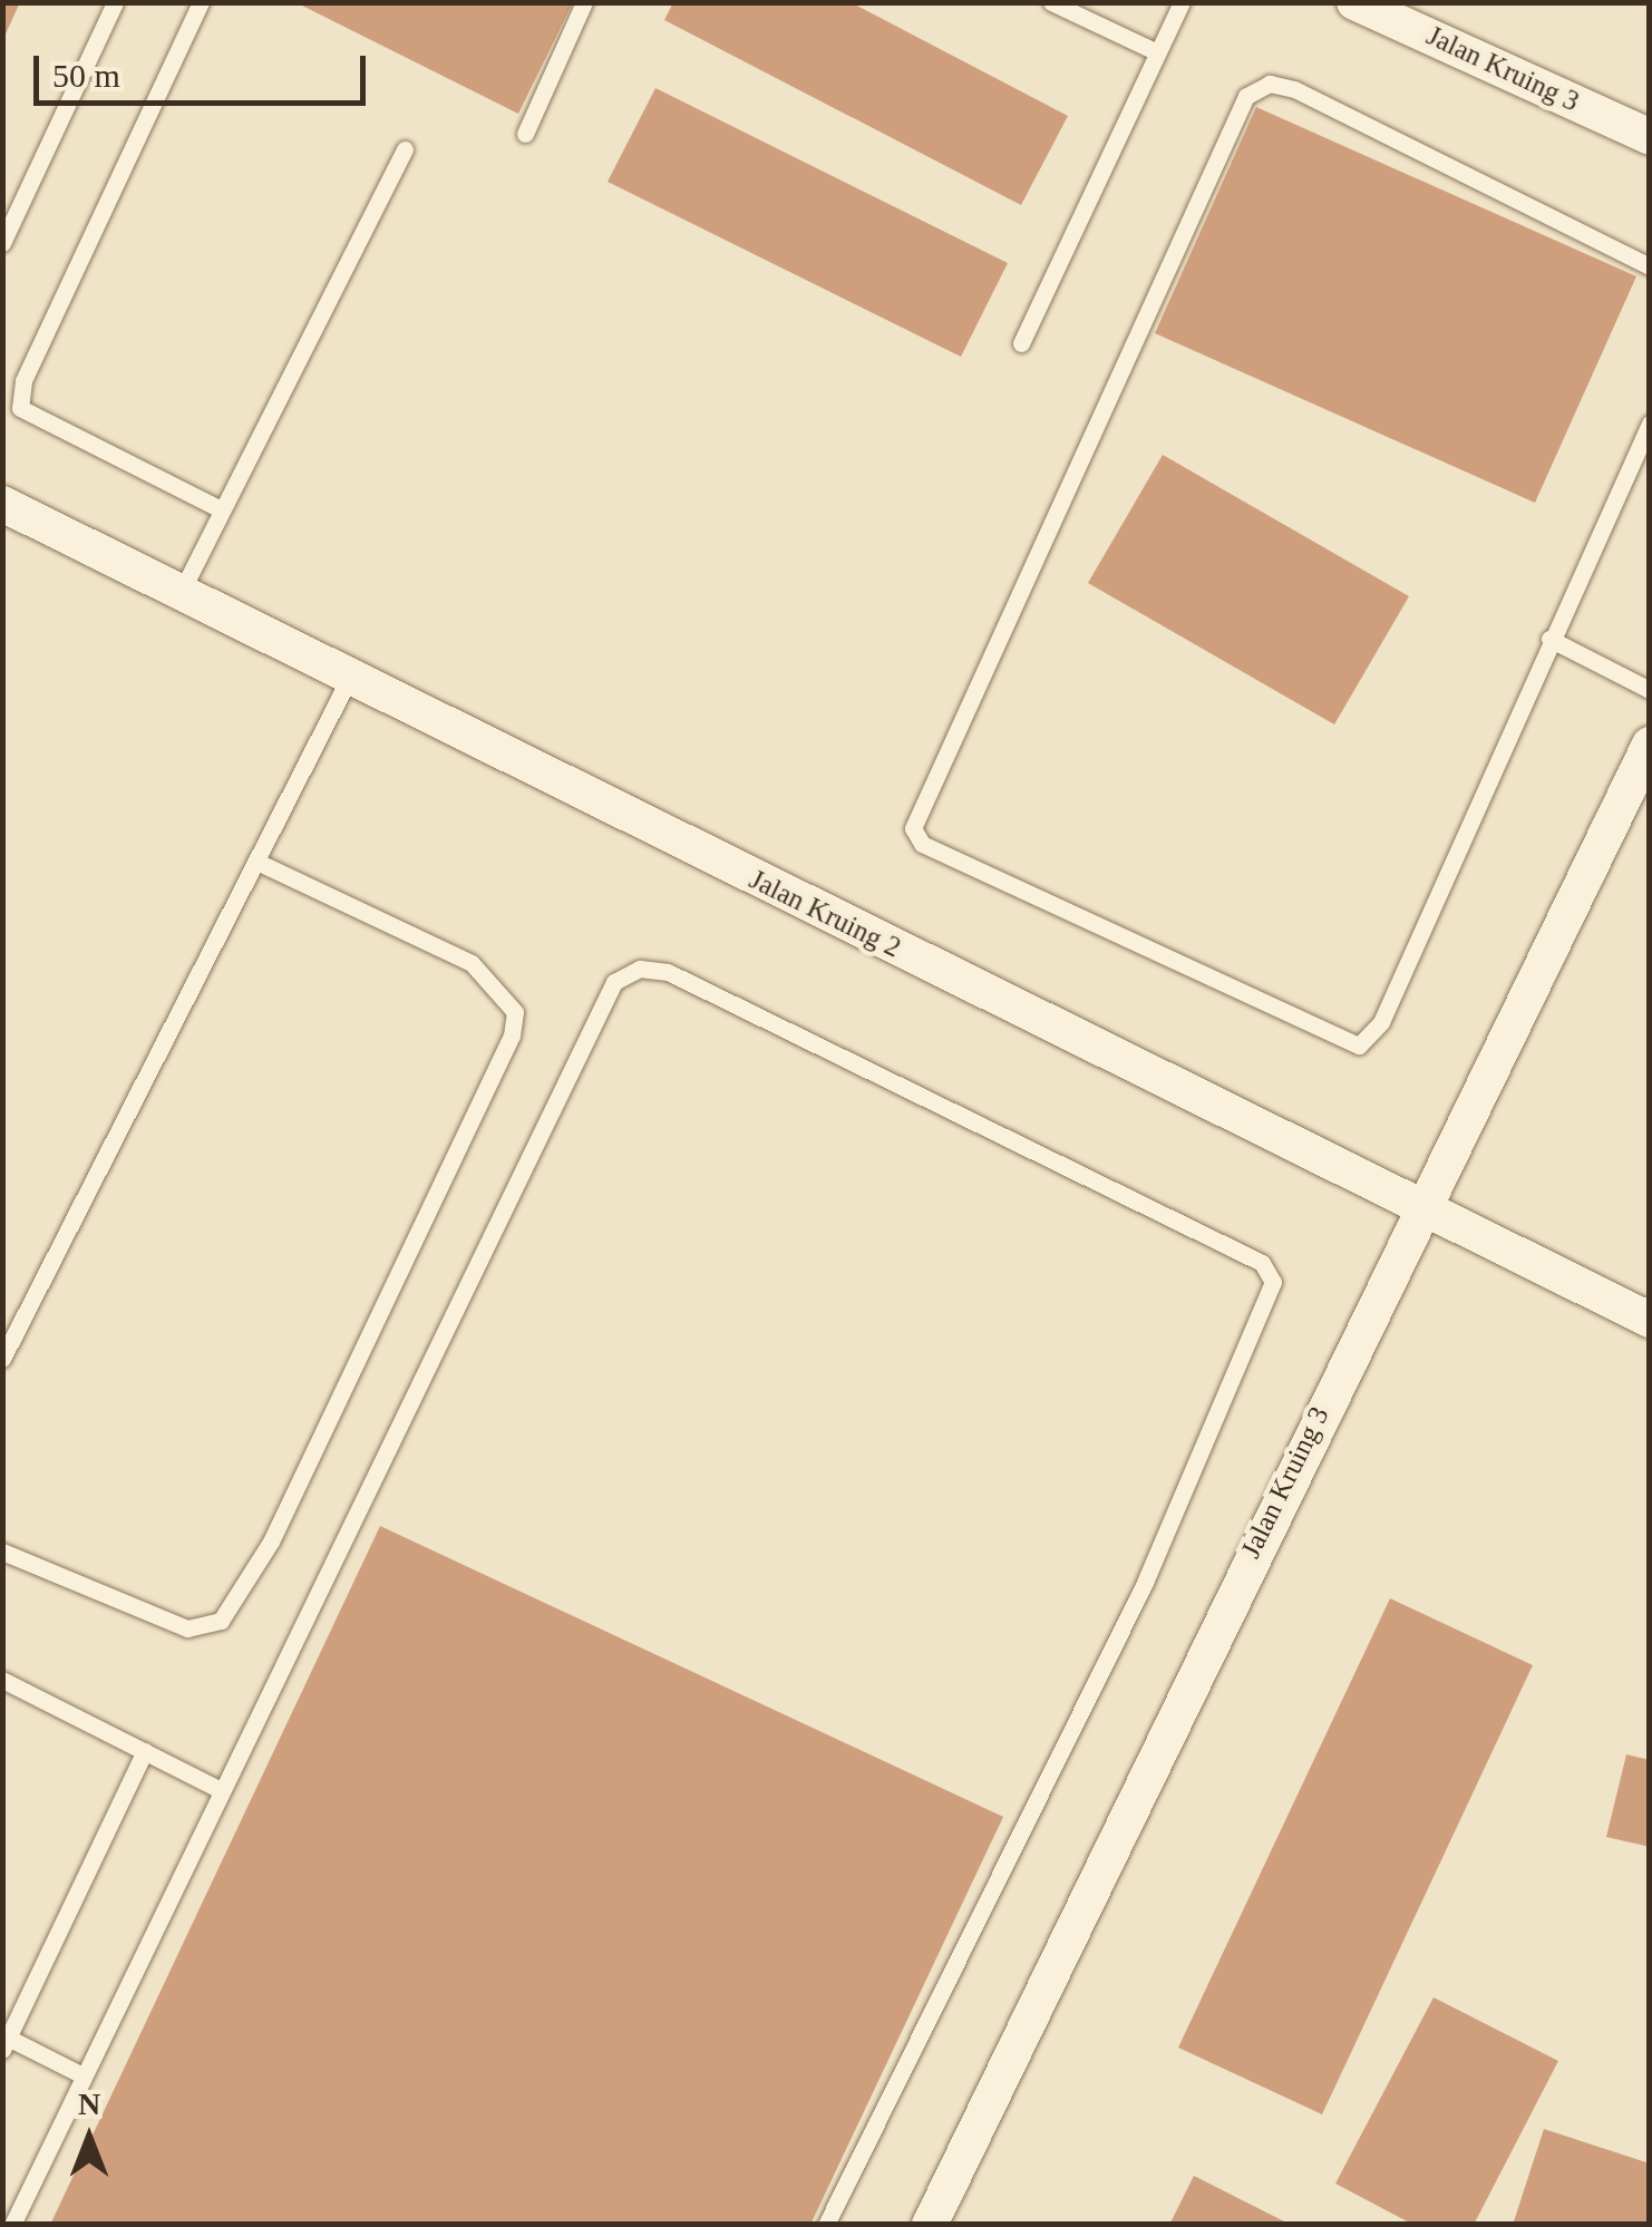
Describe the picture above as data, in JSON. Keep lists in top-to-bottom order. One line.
{"streets":{"street":["Jalan Kruing 3","Jalan Kruing 2"]},"crossings":[["Jalan Kruing 3","Jalan Kruing 2"]],"scale_bar":"50 m","north":"top"}
